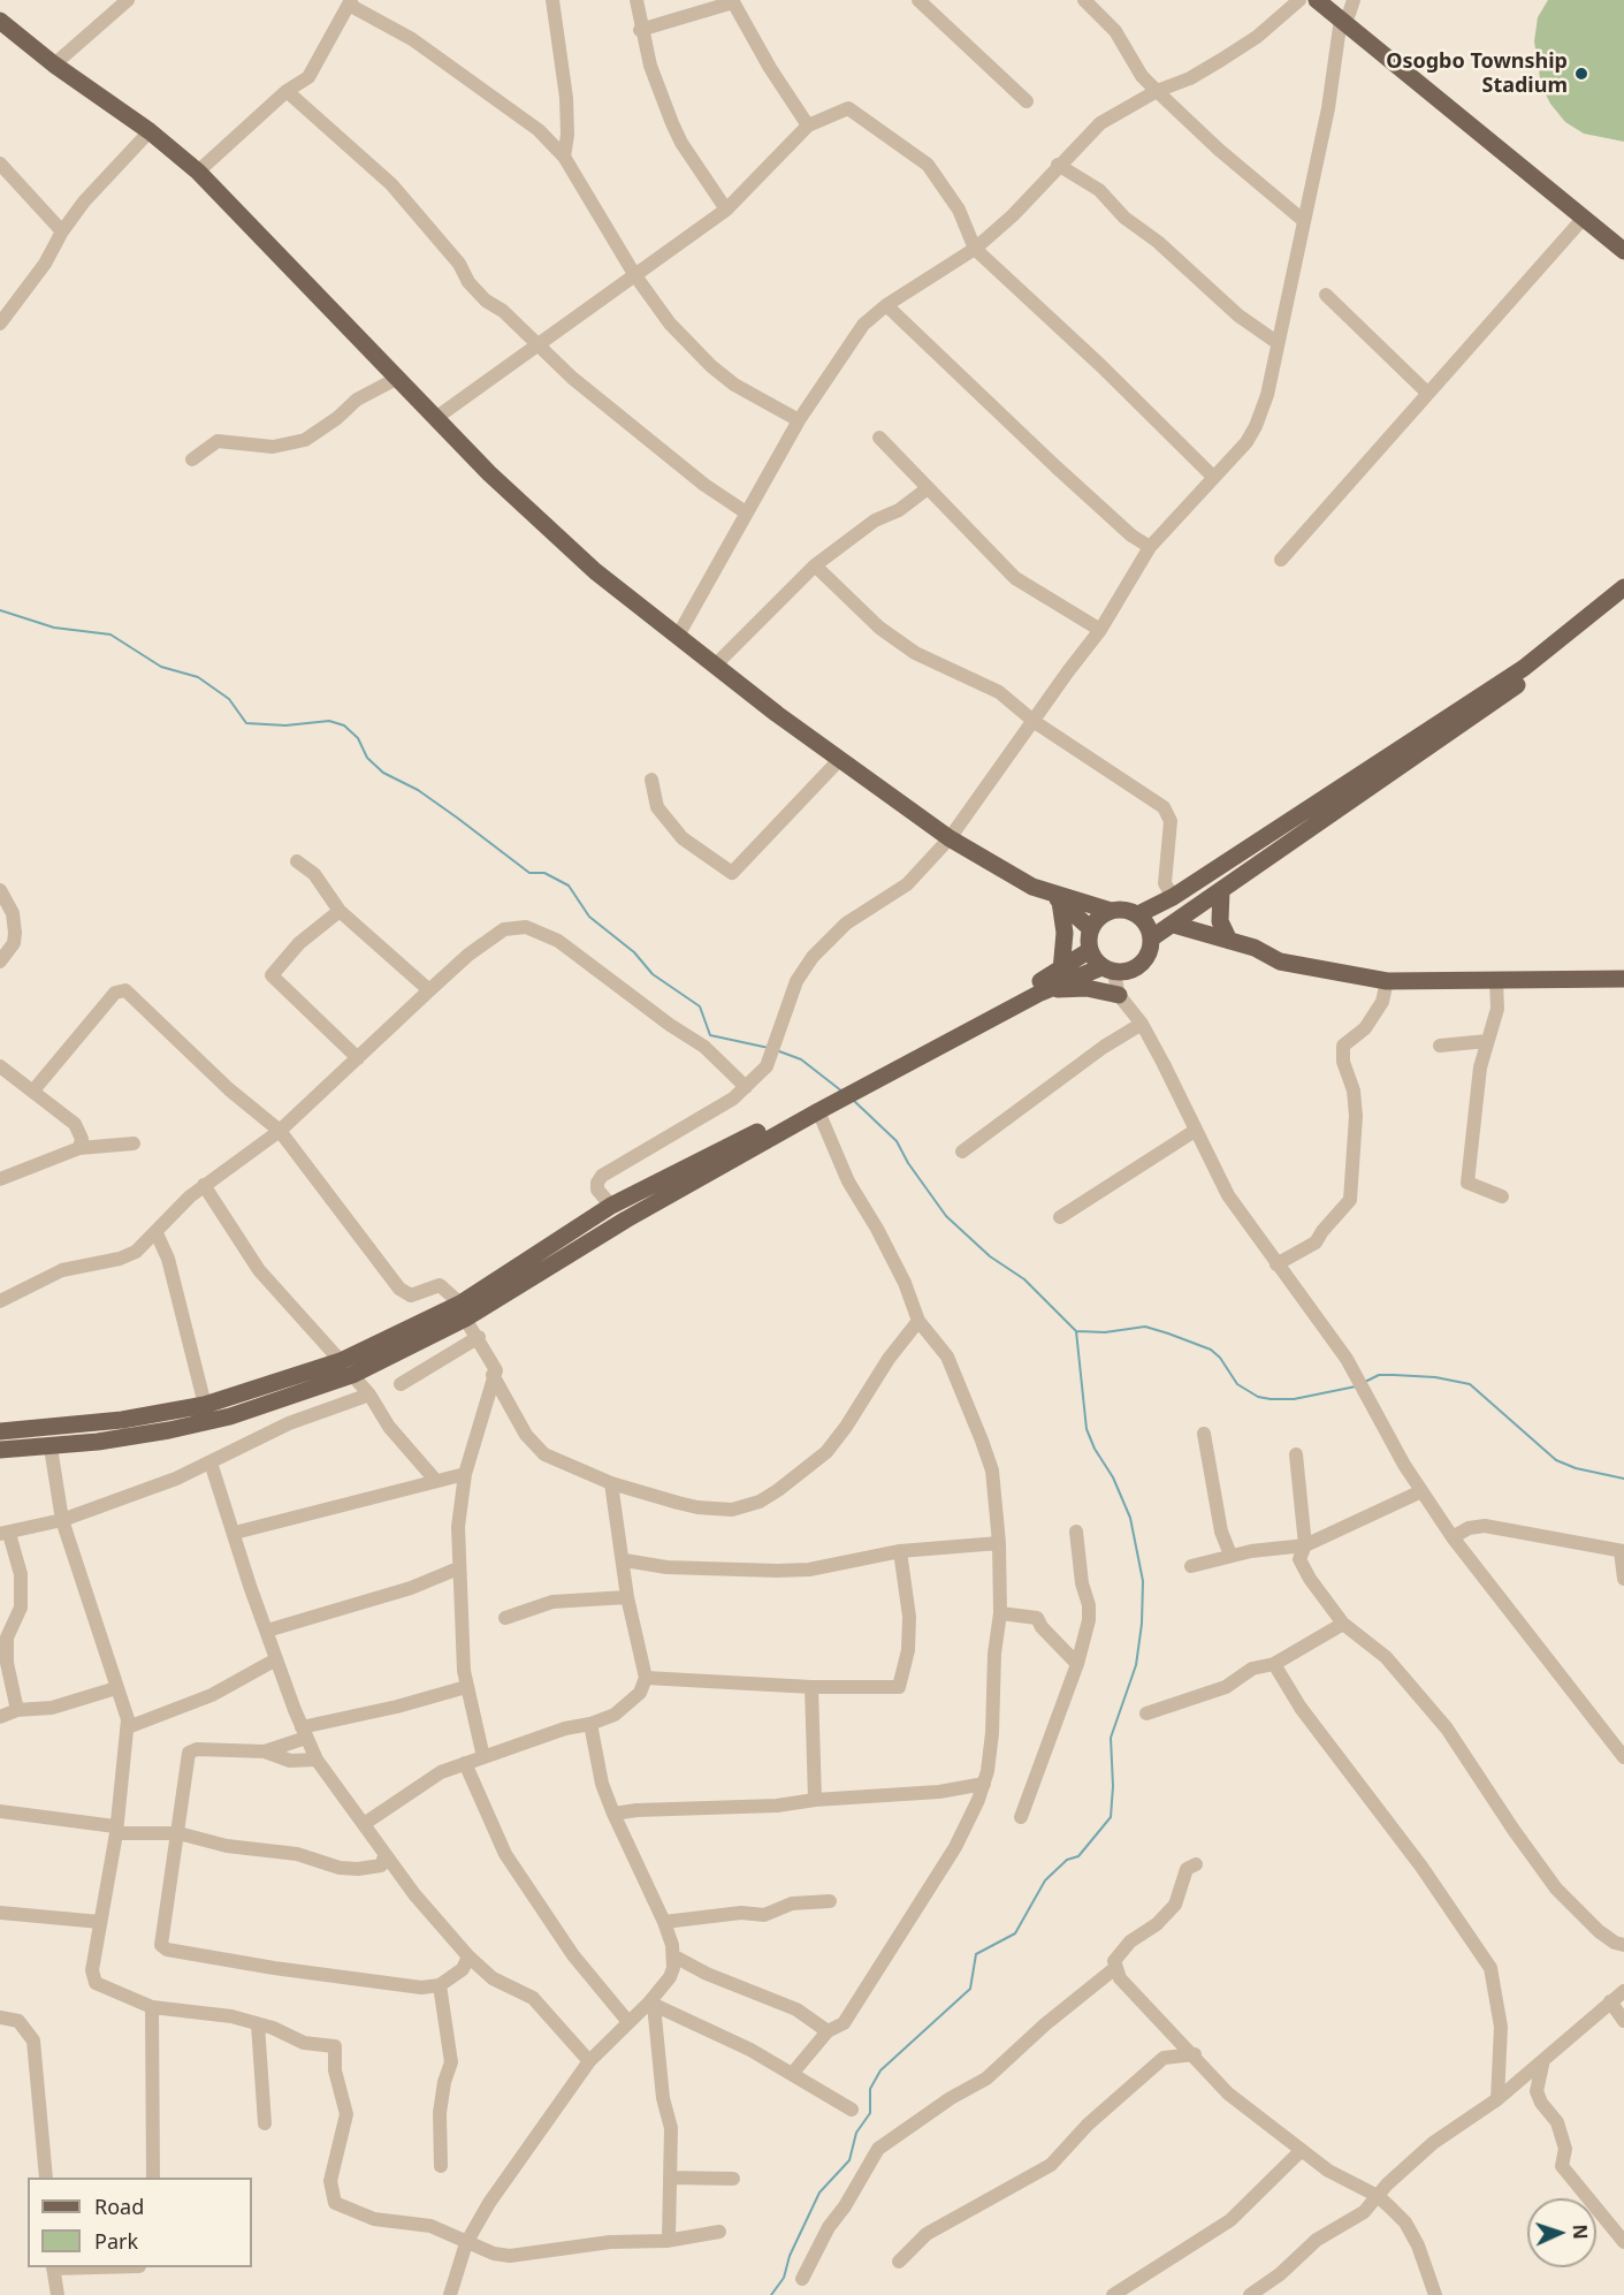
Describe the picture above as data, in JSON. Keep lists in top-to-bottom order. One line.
{"places":["Osogbo Township Stadium"],"legend":["Road","Park"],"north":"right"}
